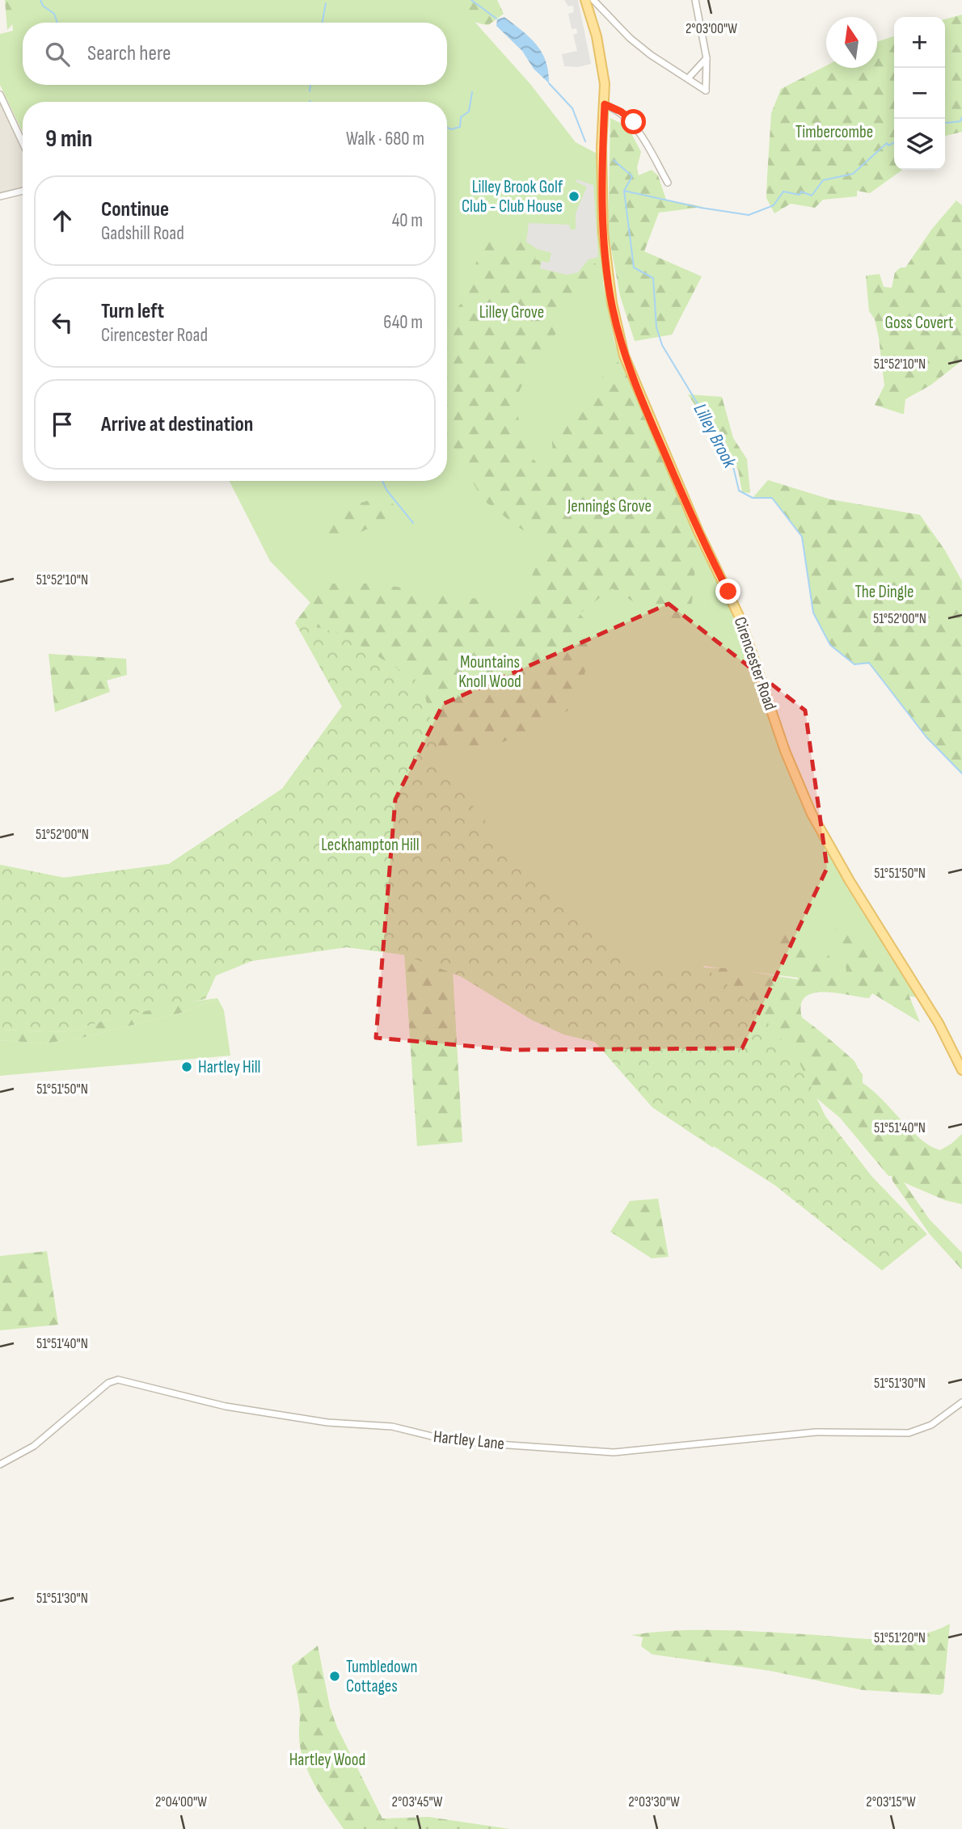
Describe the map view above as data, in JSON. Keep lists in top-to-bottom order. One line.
{"streets":{"main road":["Cirencester Road"],"street":["Hartley Lane"]},"water":["Lilley Brook"],"parks":["Timbercombe","Lilley Grove","Goss Covert","Jennings Grove","The Dingle","Mountains Knoll Wood","Leckhampton Hill","Hartley Wood"],"places":["Lilley Brook Golf Club - Club House","Hartley Hill","Tumbledown Cottages"],"north":"top","page":{"map_buttons":["+","−"],"search":"Search here","heading":["9 min","Walk · 680 m"],"list":[["Continue","Gadshill Road","40 m"],["Turn left","Cirencester Road","640 m"],"Arrive at destination"]},"coordinates":["2°03'00\"W","51°52'10\"N","51°52'00\"N","51°51'50\"N","51°51'40\"N","51°51'30\"N","51°51'20\"N","2°04'00\"W","2°03'45\"W","2°03'30\"W","2°03'15\"W"]}
